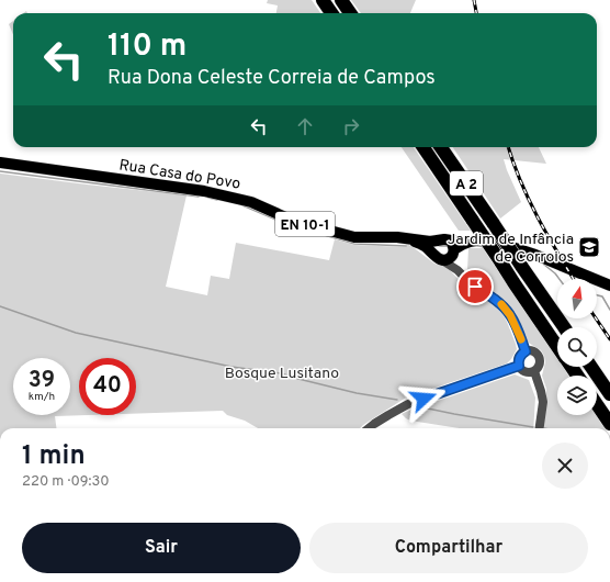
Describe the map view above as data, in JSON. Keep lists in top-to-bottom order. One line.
{"streets":{"highway":["A 2"],"main road":["Rua Casa do Povo","EN 10-1"]},"crossings":[["Rua Casa do Povo","EN 10-1"]],"parks":["Bosque Lusitano"],"places":{"school or university":["Jardim de Infância de Corroios"]},"north":"top","page":{"turn":["110 m","Rua Dona Celeste Correia de Campos"],"speed":"39 km/h","limit":"40","heading":["1 min","220 m · 09:30"],"buttons":["Sair","Compartilhar"]}}
